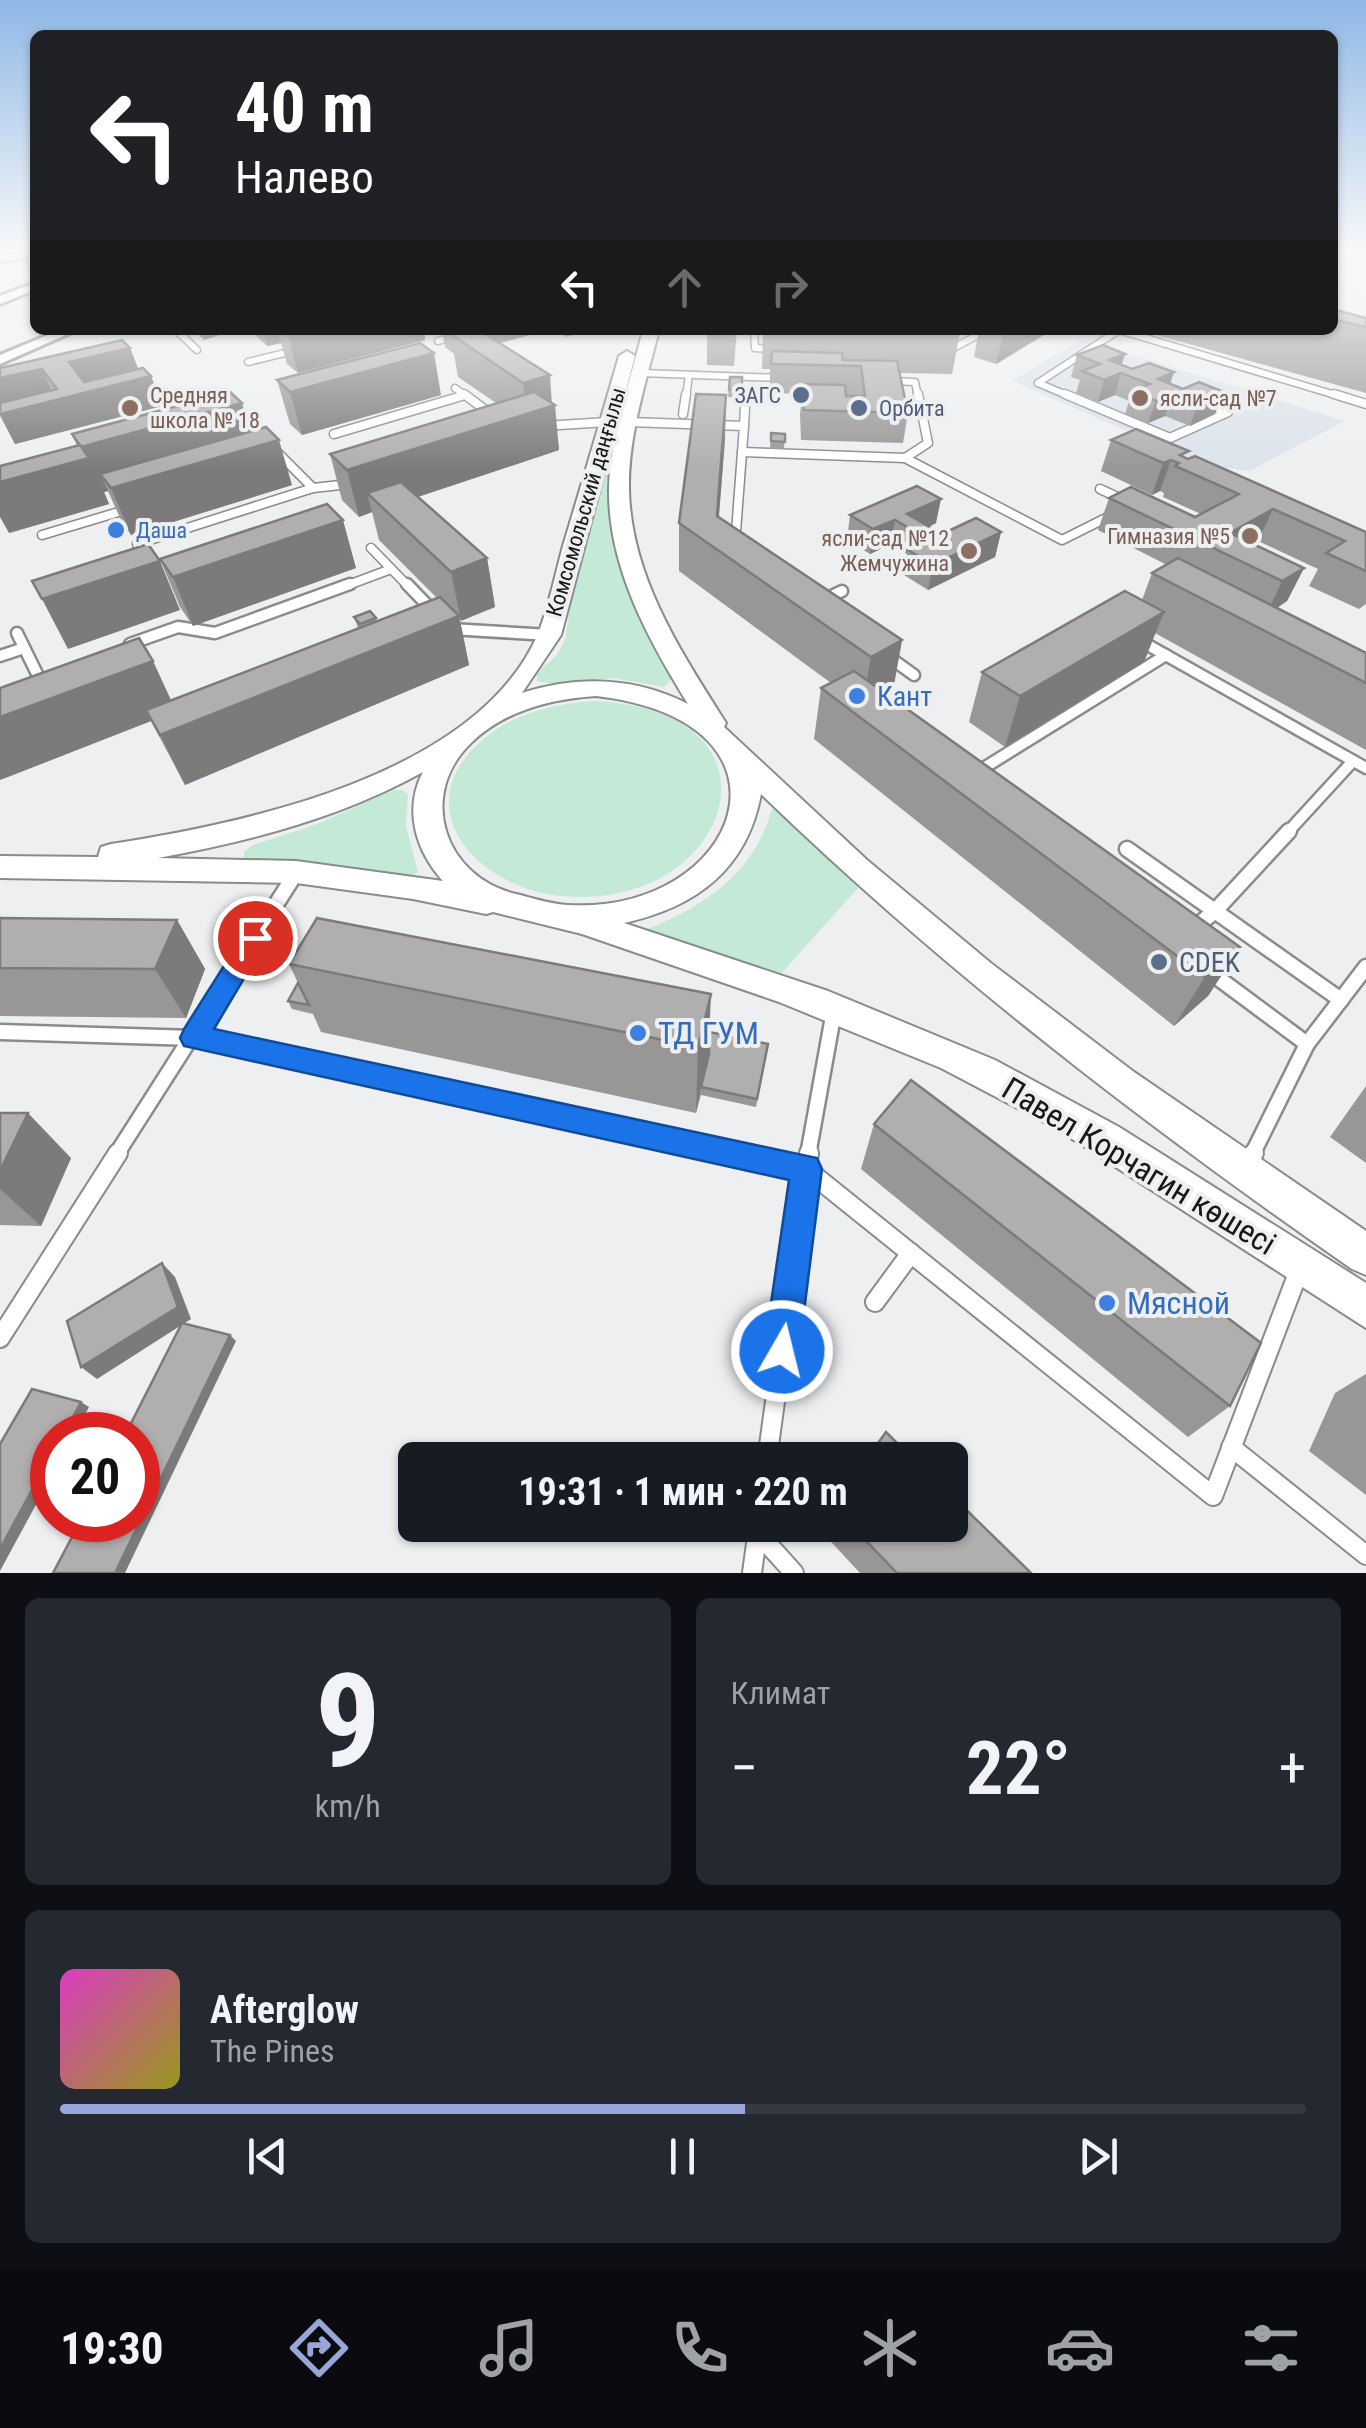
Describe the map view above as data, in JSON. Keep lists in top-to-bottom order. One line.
{"streets":{"street":["Комсомольский даңғылы","Павел Корчагин көшесі"]},"crossings":[["Комсомольский даңғылы","Павел Корчагин көшесі"]],"places":["ЗАГС","ясли-сад №7","Средняя школа № 18","Орбита","Даша","Гимназия №5","ясли-сад №12 Жемчужина","Кант","CDEK","ТД ГУМ","Мясной"],"page":{"turn":["40 m","Налево"],"limit":"20","trip":"19:31 · 1 мин · 220 m","tile":[["9","km/h"],"Климат"],"heat":["−","22°","+"],"song":["Afterglow","The Pines"],"tabs":"19:30"}}
